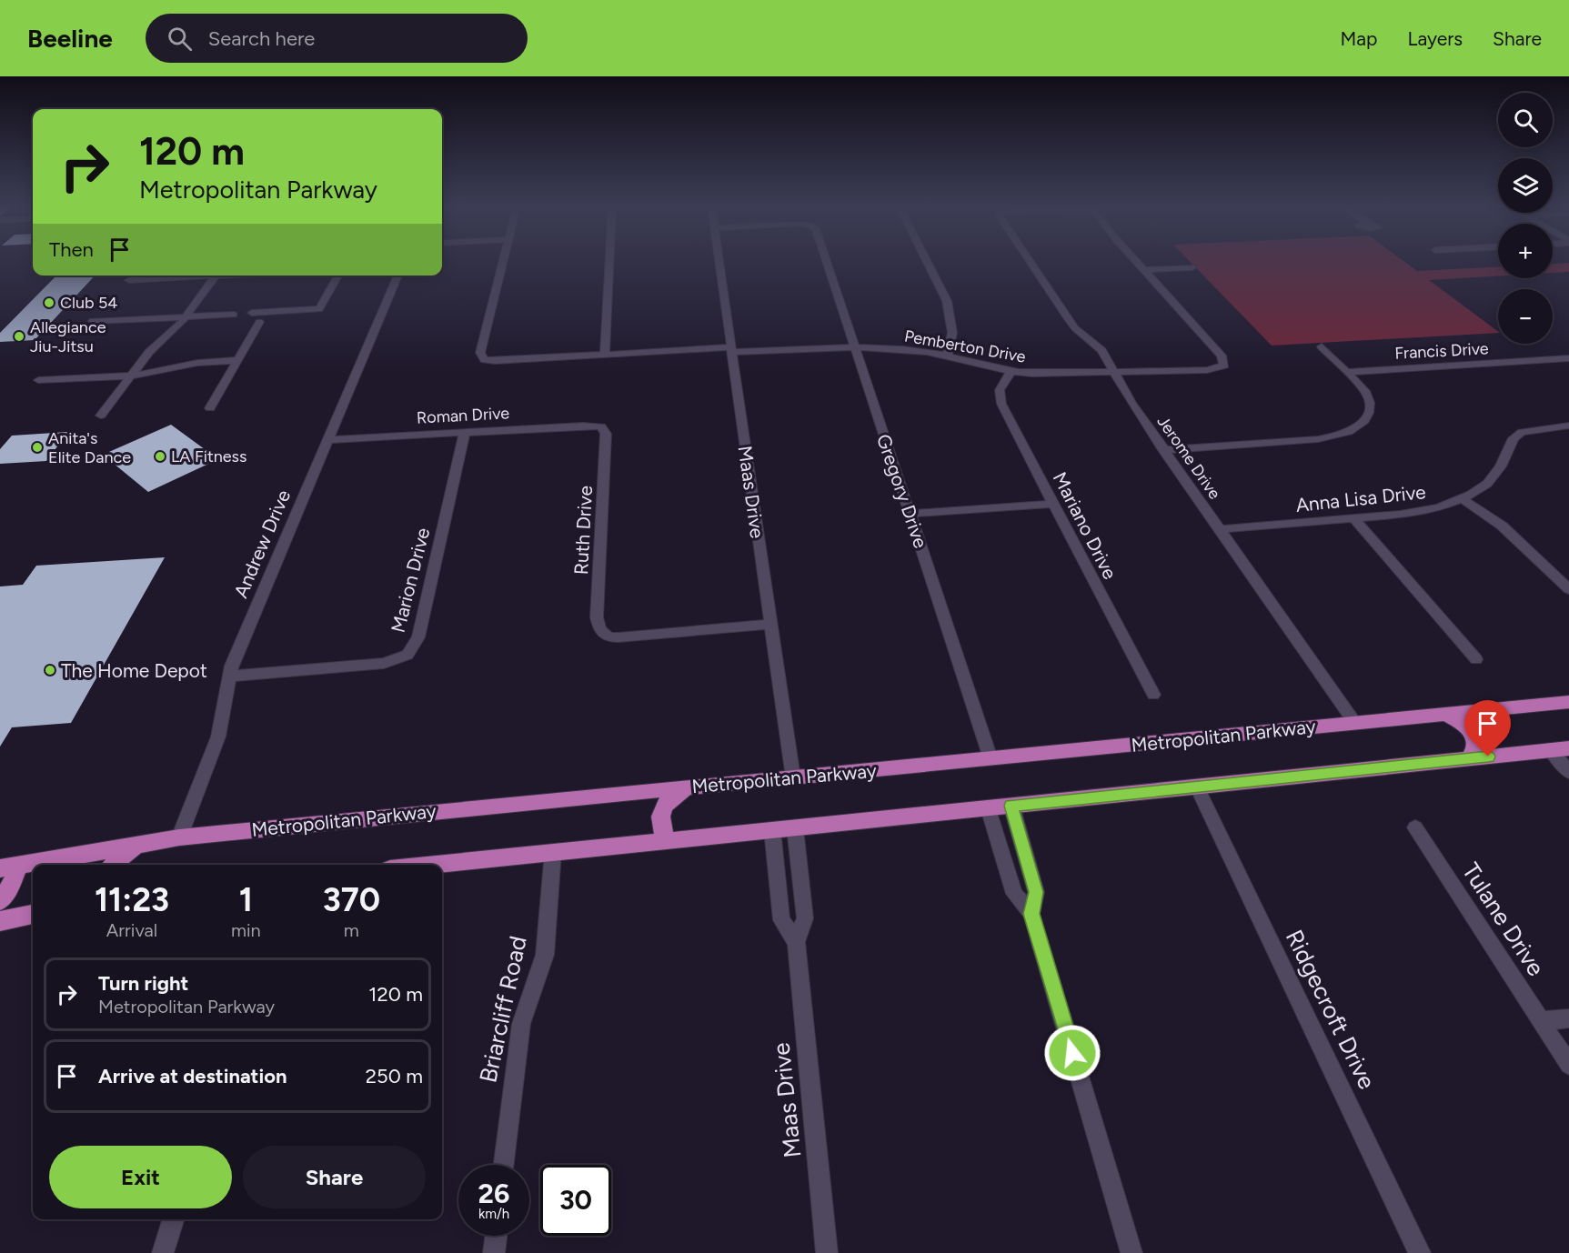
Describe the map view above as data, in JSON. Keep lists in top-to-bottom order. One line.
{"streets":{"main road":["Metropolitan Parkway"],"street":["Pemberton Drive","Francis Drive","Roman Drive","Jerome Drive","Gregory Drive","Maas Drive","Anna Lisa Drive","Mariano Drive","Ruth Drive","Andrew Drive","Marion Drive","Tulane Drive","Briarcliff Road","Ridgecroft Drive"]},"crossings":[["Pemberton Drive","Jerome Drive"],["Pemberton Drive","Gregory Drive"],["Pemberton Drive","Maas Drive"],["Pemberton Drive","Mariano Drive"],["Roman Drive","Ruth Drive"],["Roman Drive","Andrew Drive"],["Roman Drive","Marion Drive"],["Jerome Drive","Anna Lisa Drive"],["Jerome Drive","Metropolitan Parkway"],["Gregory Drive","Metropolitan Parkway"],["Maas Drive","Ruth Drive"],["Maas Drive","Metropolitan Parkway"],["Andrew Drive","Marion Drive"],["Andrew Drive","Metropolitan Parkway"]],"places":["Club 54","Allegiance Jiu-Jitsu","Anita's Elite Dance","LA Fitness","The Home Depot"],"page":{"header":"Beeline","search":"Search here","nav":["Map","Layers","Share"],"map_buttons":["+","−"],"turn":["120 m","Metropolitan Parkway"],"then":"Then","eta":["11:23","Arrival","1","min","370","m"],"list":[{"name":"Turn right","note":"Metropolitan Parkway","value":"120 m"},{"name":"Arrive at destination","value":"250 m"}],"buttons":["Exit","Share"],"speed":"26 km/h","limit":"30"}}
